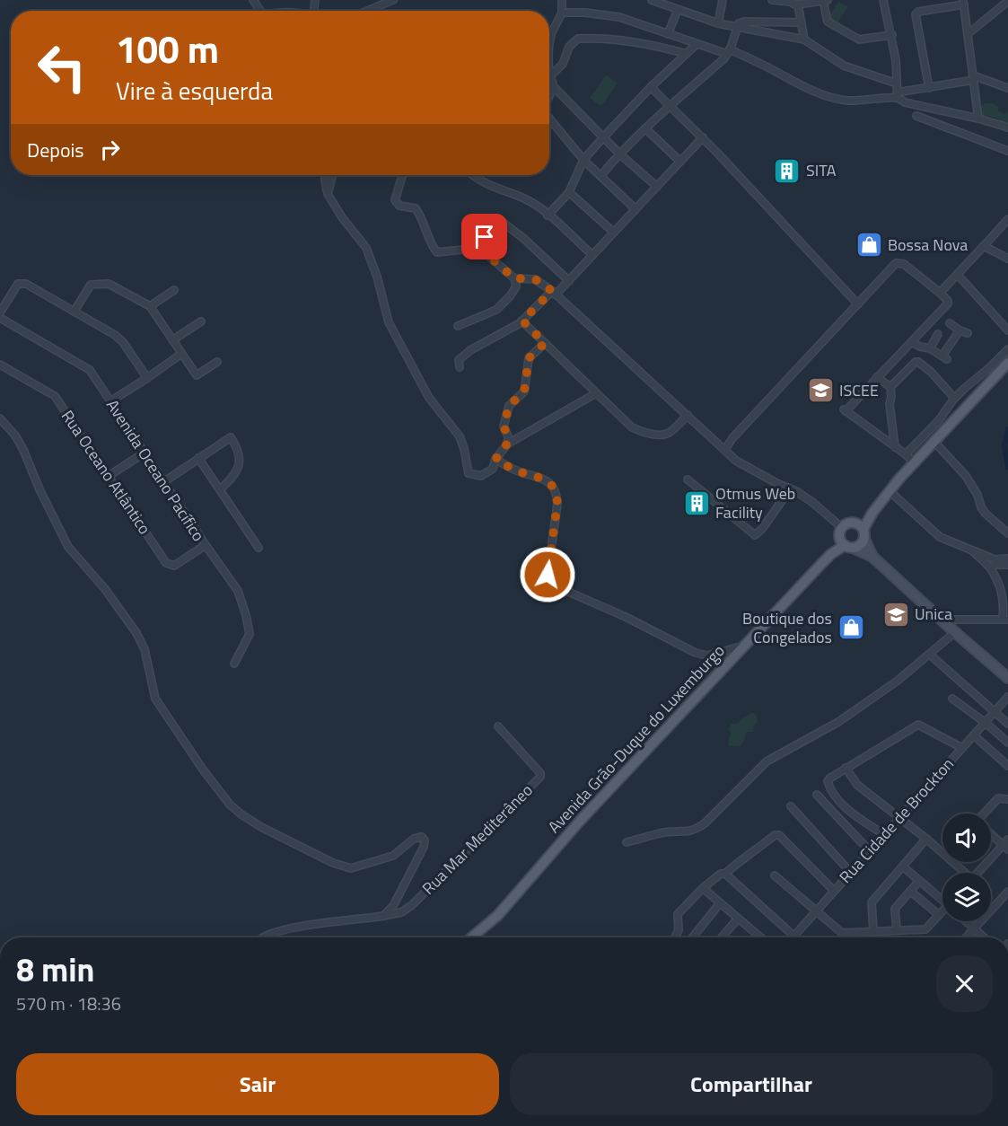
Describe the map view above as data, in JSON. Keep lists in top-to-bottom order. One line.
{"streets":{"main road":["Avenida Grão-Duque do Luxemburgo"],"street":["Avenida Oceano Pacífico","Rua Oceano Atlântico","Rua Cidade de Brockton","Rua Mar Mediterâneo"]},"crossings":[["Avenida Oceano Pacífico","Rua Oceano Atlântico"]],"places":{"building":["SITA","Otmus Web Facility"],"shop":["Bossa Nova","Boutique dos Congelados"],"school or university":["ISCEE","Unica"]},"page":{"turn":["100 m","Vire à esquerda"],"then":"Depois","heading":["8 min","570 m · 18:36"],"buttons":["Sair","Compartilhar"]}}
